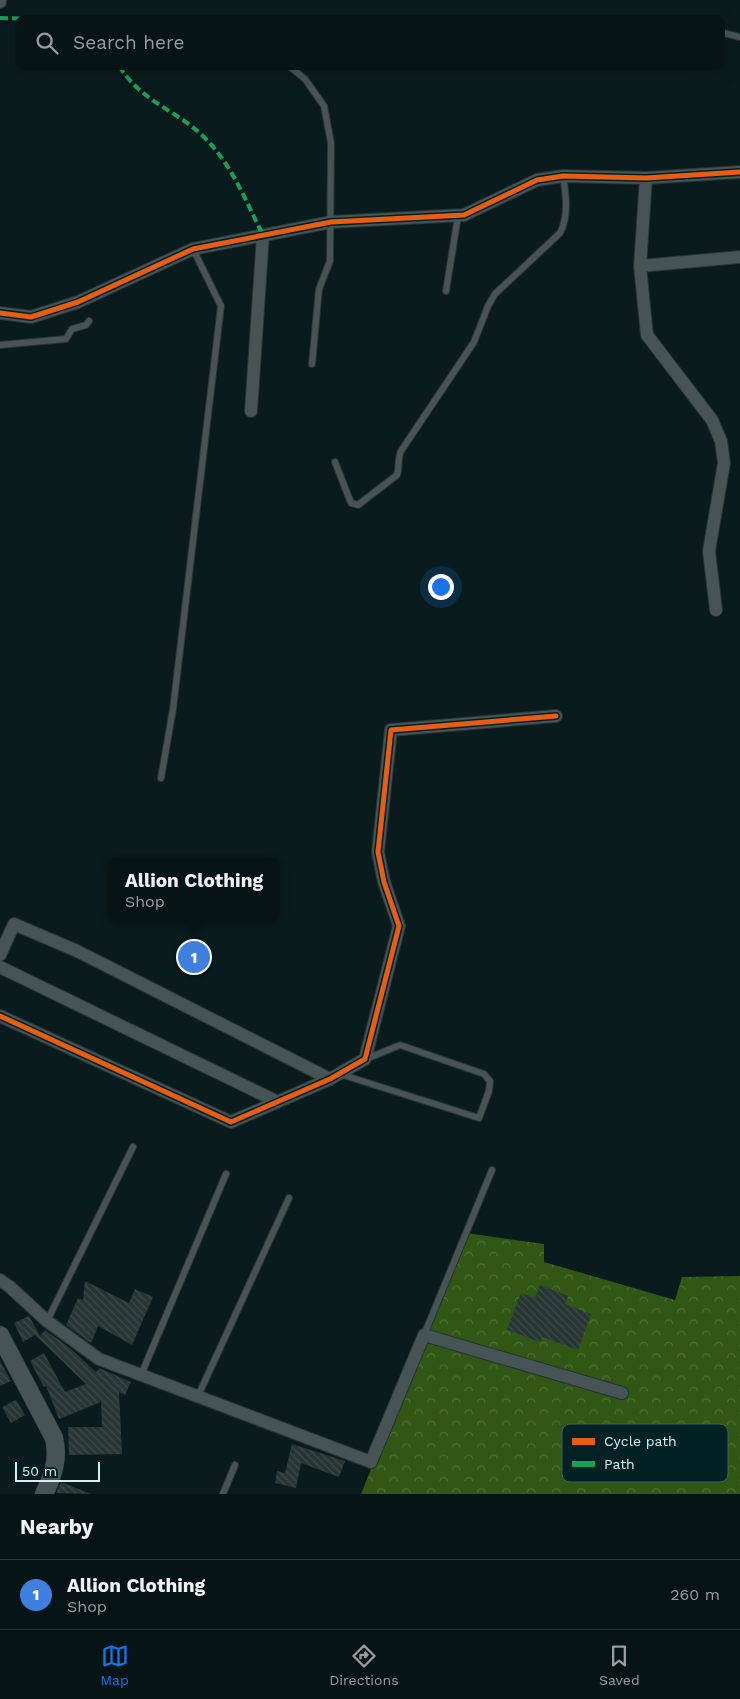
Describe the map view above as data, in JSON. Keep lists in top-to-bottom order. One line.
{"legend":["Cycle path","Path"],"scale_bar":"50 m","page":{"search":"Search here","popup":["Allion Clothing","Shop"],"pins":"1","scale":"50 m","heading":"Nearby","list":[{"mark":"1","name":"Allion Clothing","note":"Shop","value":"260 m"}],"nav":["Map","Directions","Saved"]}}
